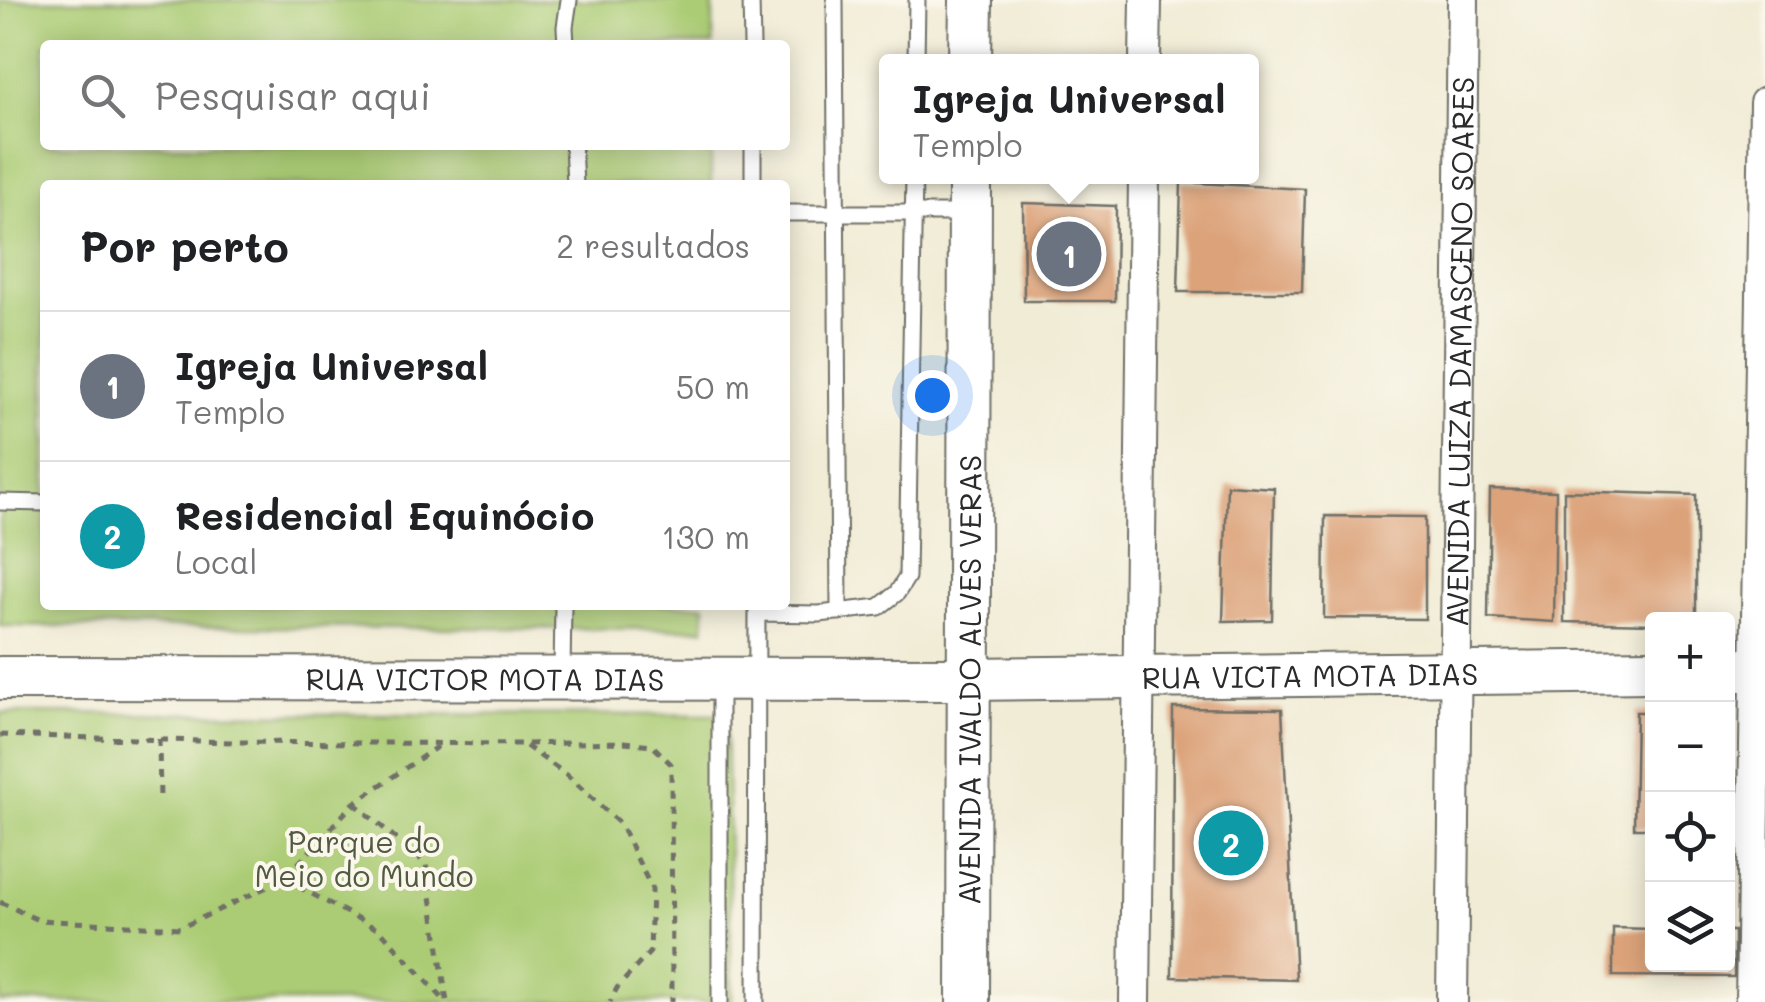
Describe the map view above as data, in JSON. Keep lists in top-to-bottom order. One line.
{"streets":{"main road":["RUA VICTA MOTA DIAS","RUA VICTOR MOTA DIAS","AVENIDA IVALDO ALVES VERAS"],"street":["AVENIDA LUIZA DAMASCENO SOARES"]},"crossings":[["AVENIDA LUIZA DAMASCENO SOARES","RUA VICTA MOTA DIAS"],["RUA VICTA MOTA DIAS","RUA VICTOR MOTA DIAS"],["RUA VICTA MOTA DIAS","AVENIDA IVALDO ALVES VERAS"],["RUA VICTOR MOTA DIAS","AVENIDA IVALDO ALVES VERAS"]],"parks":["Parque do Meio do Mundo"],"page":{"search":"Pesquisar aqui","popup":["Igreja Universal","Templo"],"heading":["Por perto","2 resultados"],"pins":["1","2"],"list":[{"mark":"1","name":"Igreja Universal","note":"Templo","value":"50 m"},{"mark":"2","name":"Residencial Equinócio","note":"Local","value":"130 m"}],"map_buttons":["+","−"]}}
